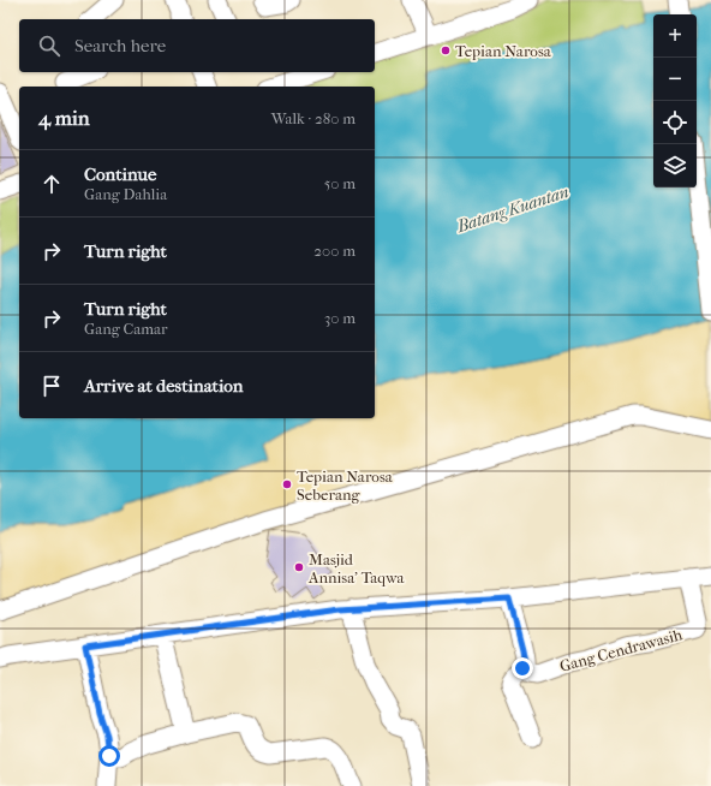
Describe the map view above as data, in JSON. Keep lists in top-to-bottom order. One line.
{"streets":{"street":["Gang Cendrawasih"]},"water":["Batang Kuantan"],"places":["Tepian Narosa","Tepian Narosa Seberang","Masjid Annisa' Taqwa"],"page":{"map_buttons":["+","−"],"search":"Search here","heading":["4 min","Walk · 280 m"],"list":[["Continue","Gang Dahlia","50 m"],["Turn right","200 m"],["Turn right","Gang Camar","30 m"],"Arrive at destination"]}}
